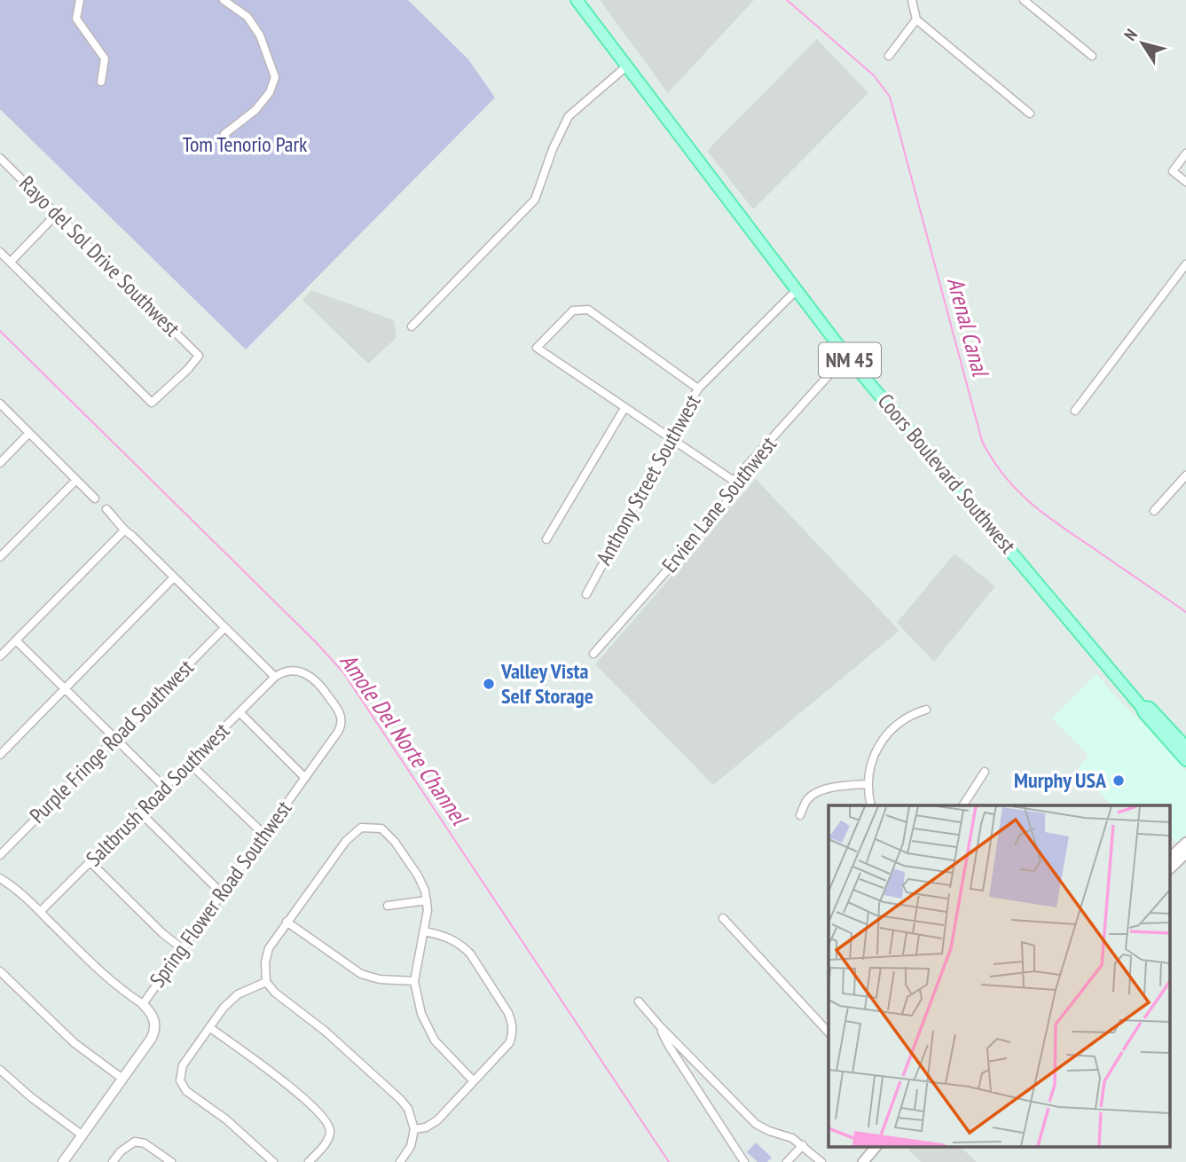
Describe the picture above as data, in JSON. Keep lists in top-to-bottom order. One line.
{"streets":{"main road":["NM 45","Coors Boulevard Southwest"],"street":["Rayo del Sol Drive Southwest","Anthony Street Southwest","Ervien Lane Southwest","Purple Fringe Road Southwest","Saltbrush Road Southwest","Spring Flower Road Southwest"]},"crossings":[["Coors Boulevard Southwest","Anthony Street Southwest"],["Coors Boulevard Southwest","Ervien Lane Southwest"],["Saltbrush Road Southwest","Spring Flower Road Southwest"]],"water":["Arenal Canal","Amole Del Norte Channel"],"parks":["Tom Tenorio Park"],"places":["Valley Vista Self Storage","Murphy USA"],"north":"top left"}
